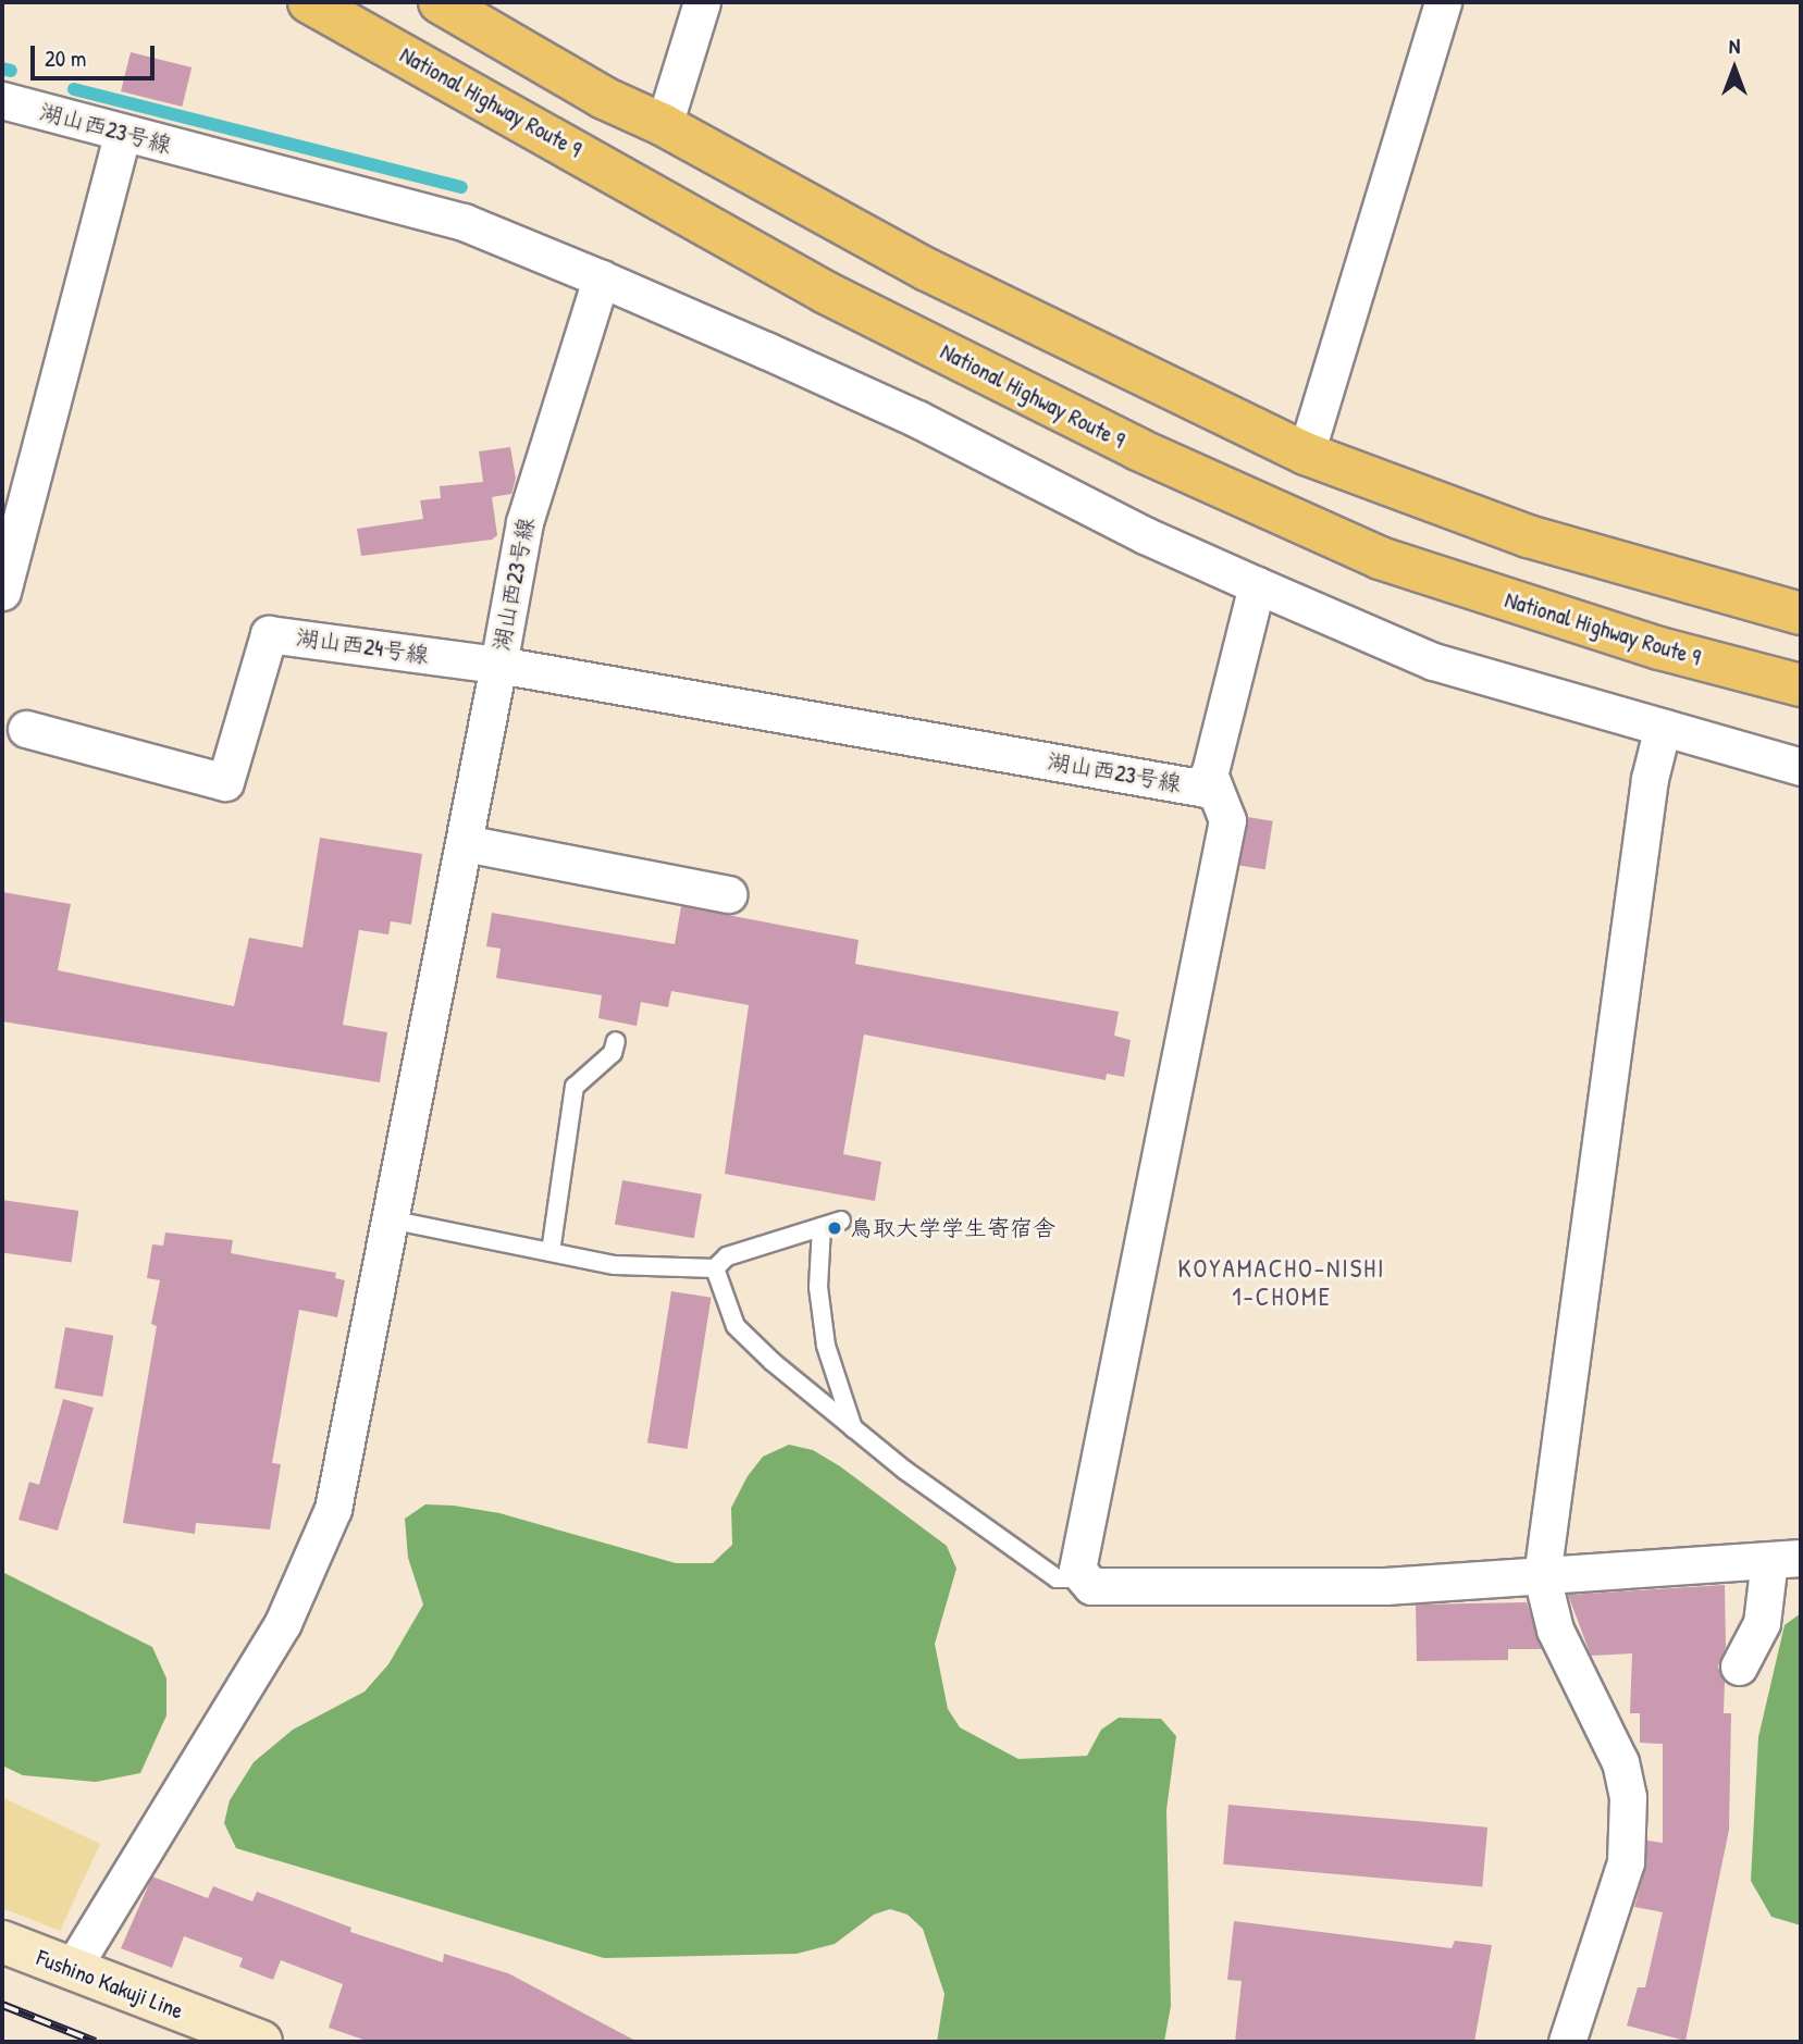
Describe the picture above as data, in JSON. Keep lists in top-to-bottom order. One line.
{"streets":{"highway":["National Highway Route 9"],"main road":["Fushino Kakuji Line"],"street":["湖山西23号線","湖山西24号線"]},"crossings":[["湖山西23号線","湖山西24号線"]],"districts":["KOYAMACHO-NISHI 1-CHOME"],"places":["鳥取大学学生寄宿舎"],"scale_bar":"20 m","north":"top"}
